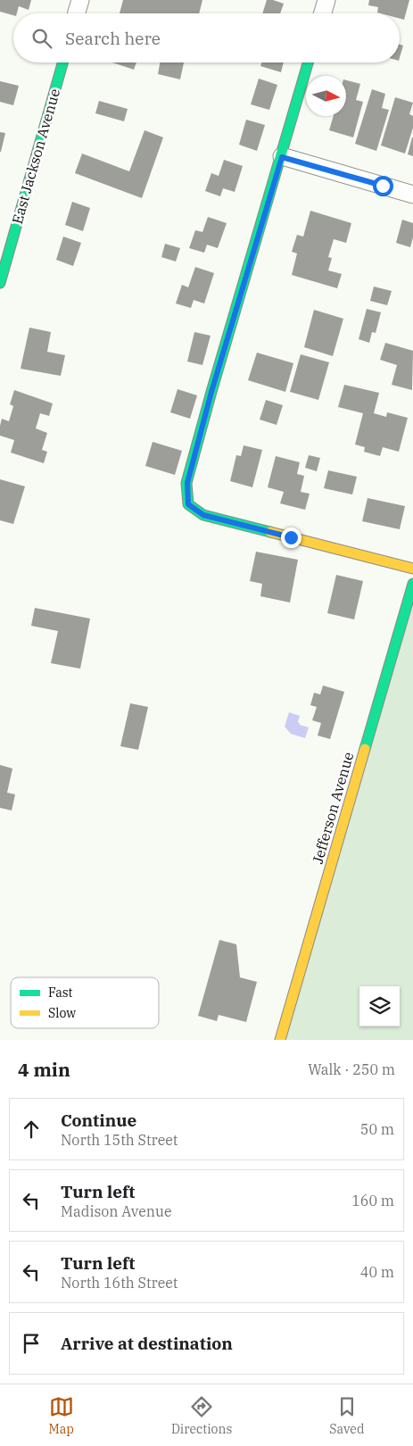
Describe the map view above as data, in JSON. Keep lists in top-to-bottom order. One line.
{"streets":{"street":["East Jackson Avenue","Jefferson Avenue"]},"legend":["Fast","Slow"],"north":"right","page":{"search":"Search here","heading":["4 min","Walk · 250 m"],"list":[["Continue","North 15th Street","50 m"],["Turn left","Madison Avenue","160 m"],["Turn left","North 16th Street","40 m"],"Arrive at destination"],"nav":["Map","Directions","Saved"]}}
